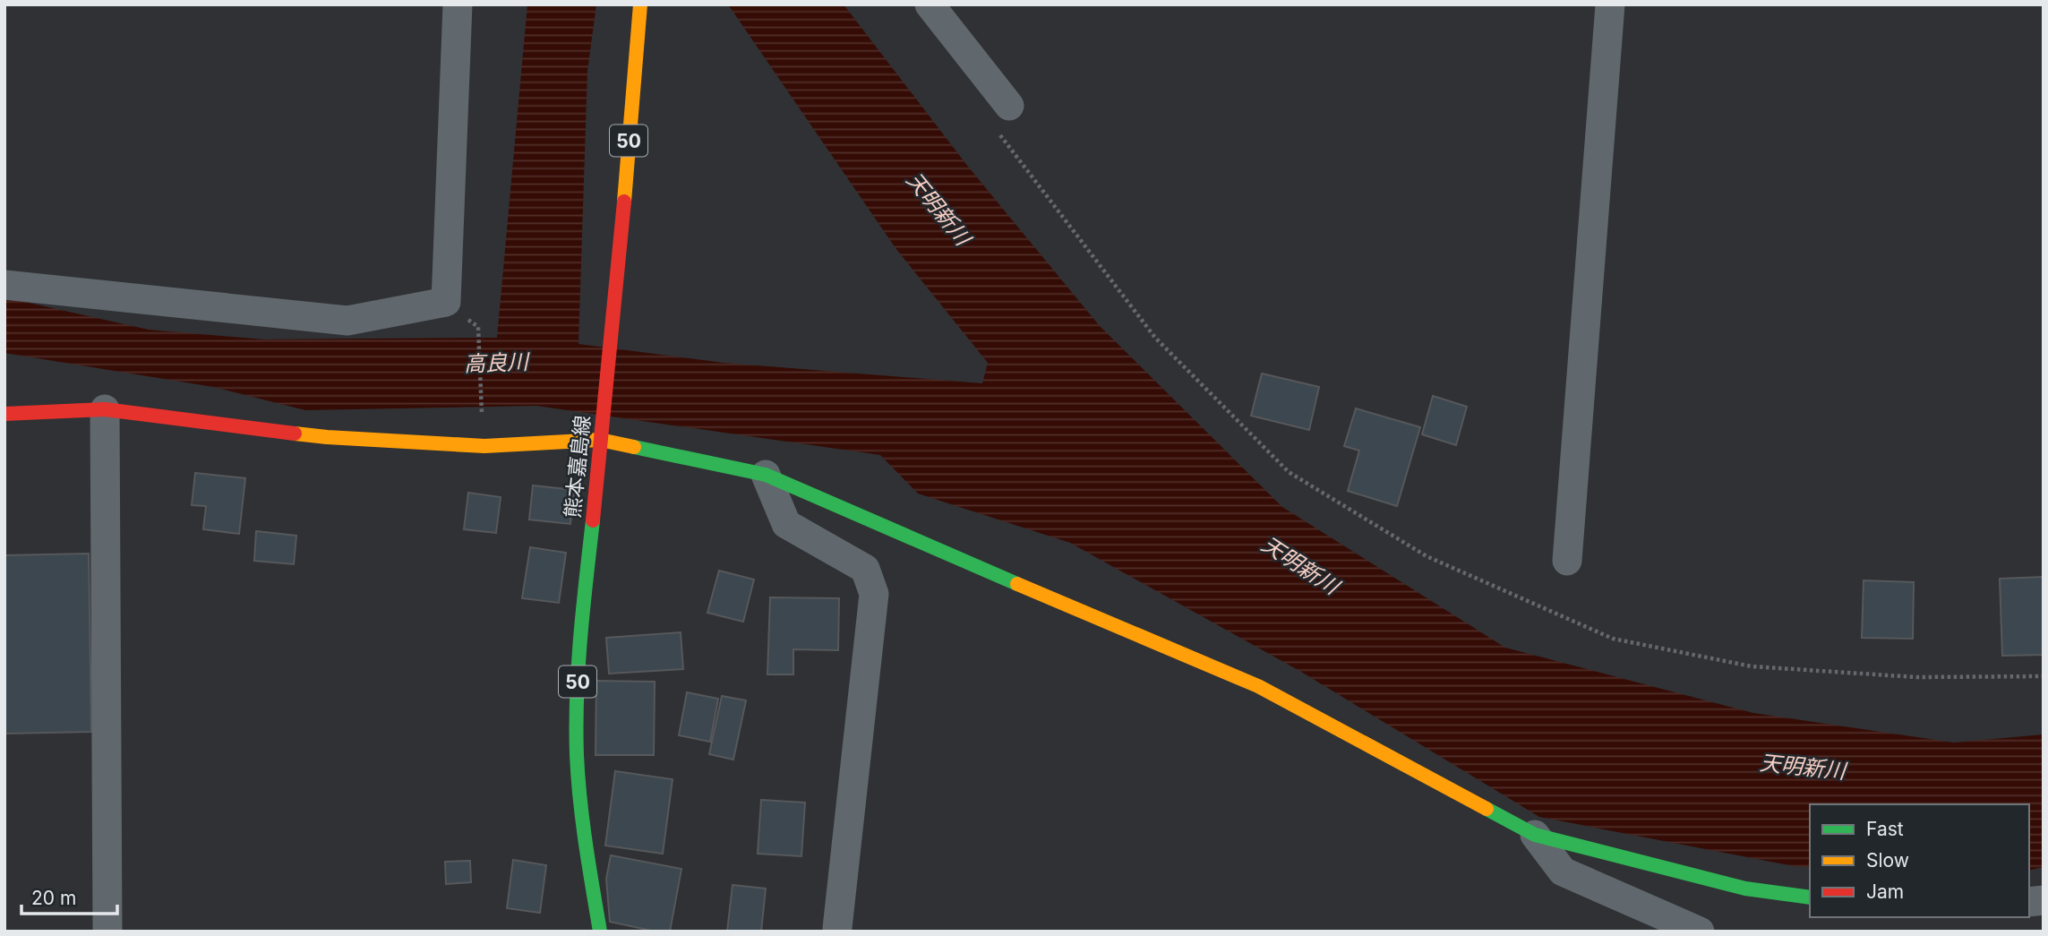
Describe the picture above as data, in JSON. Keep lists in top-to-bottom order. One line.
{"streets":{"street":["50","熊本嘉島線"]},"water":["天明新川","高良川"],"legend":["Fast","Slow","Jam"],"scale_bar":"20 m"}
